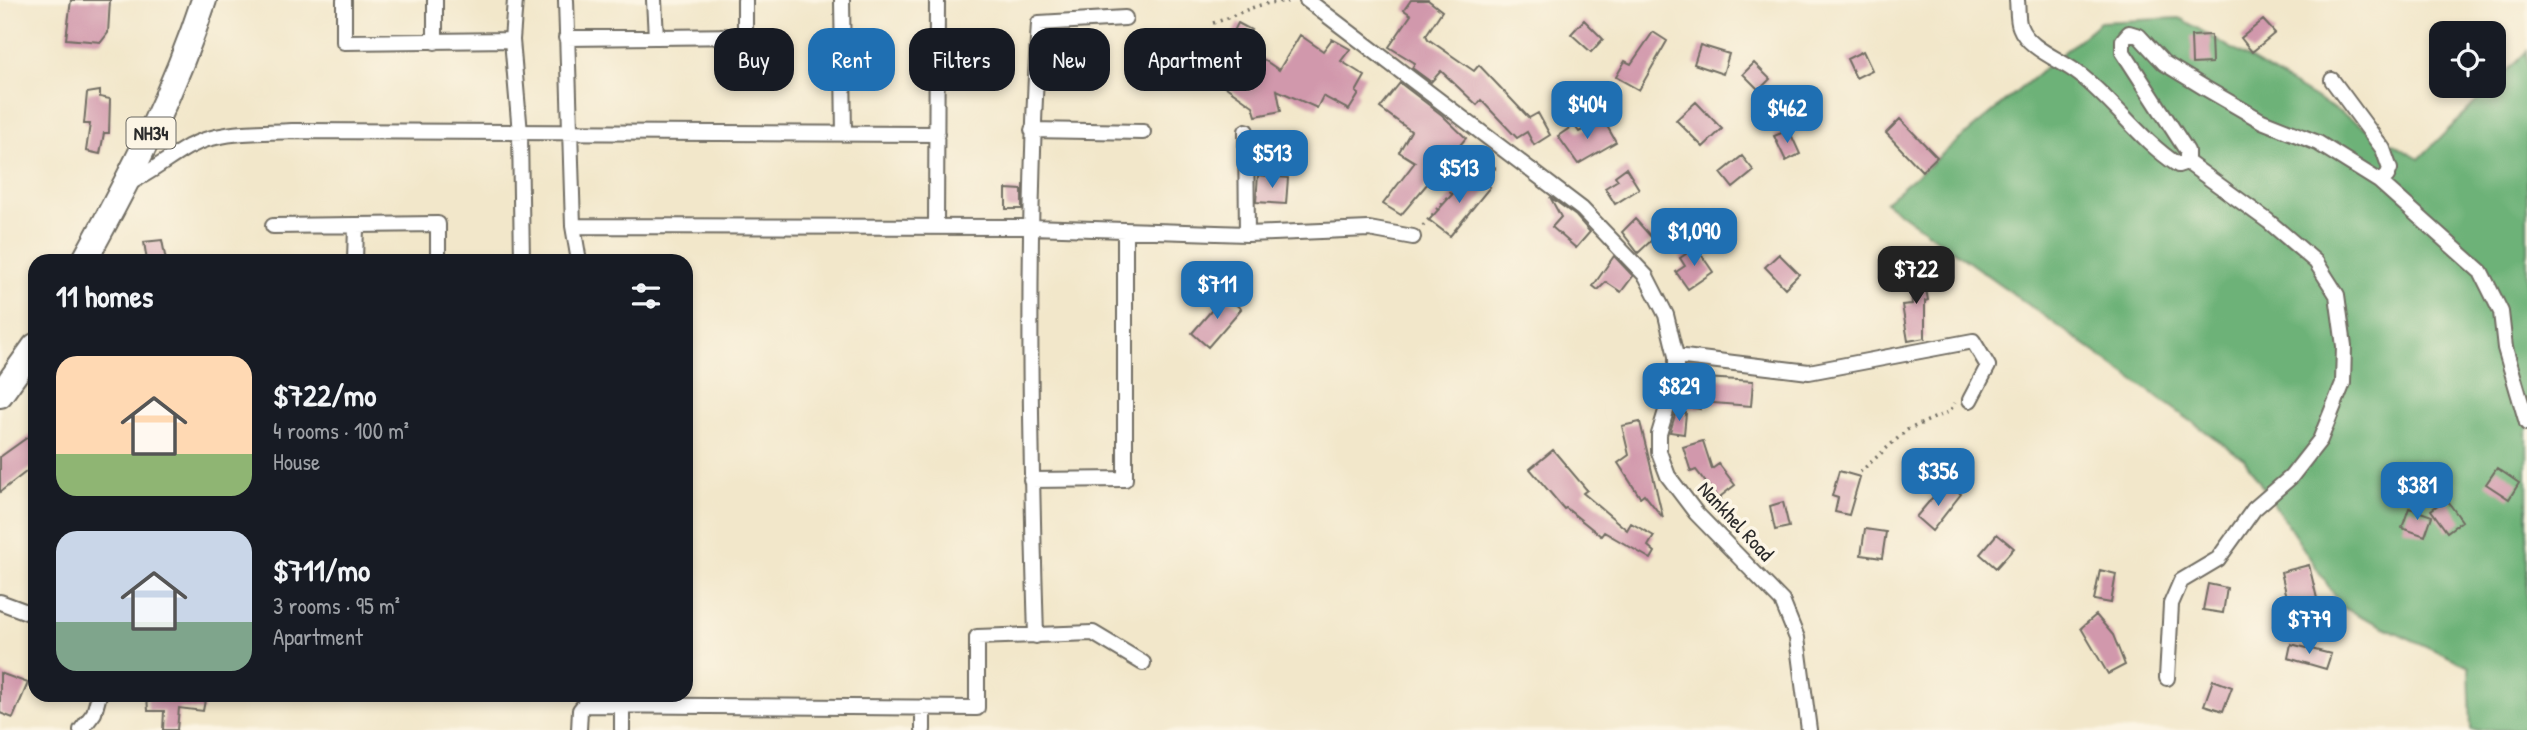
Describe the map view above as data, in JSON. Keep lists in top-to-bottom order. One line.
{"streets":{"highway":["NH34"],"street":["Nankhel Road"]},"page":{"chip":["Buy","Rent","Filters","New","Apartment"],"price":["$404","$462","$513","$513","$1,090","$722","$711","$829","$356","$381","$779"],"heading":"11 homes","list":[{"name":"$722/mo","note":"4 rooms · 100 m² · House"},{"name":"$711/mo","note":"3 rooms · 95 m² · Apartment"}]}}
